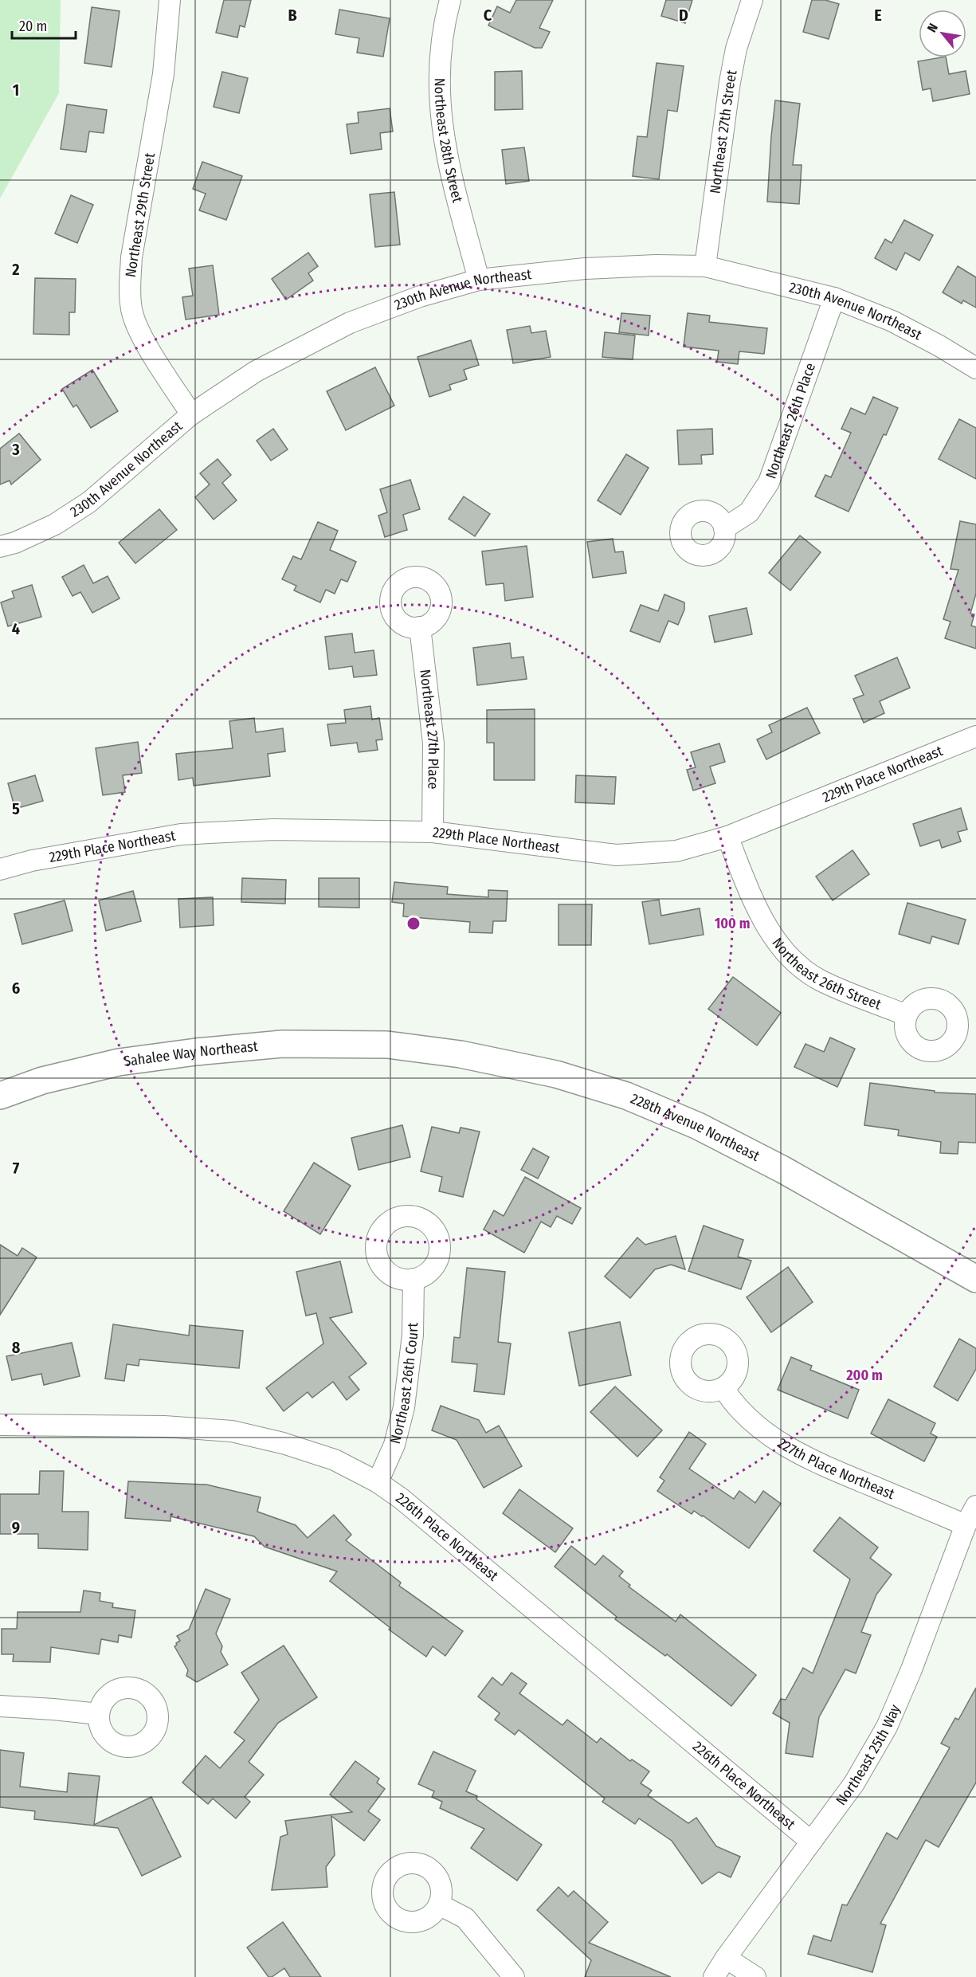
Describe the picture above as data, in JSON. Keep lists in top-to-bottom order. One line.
{"streets":{"main road":["Sahalee Way Northeast","228th Avenue Northeast"],"street":["Northeast 27th Street","Northeast 28th Street","Northeast 29th Street","230th Avenue Northeast","Northeast 26th Place","Northeast 27th Place","229th Place Northeast","Northeast 26th Street","Northeast 26th Court","227th Place Northeast","226th Place Northeast","Northeast 25th Way"]},"crossings":[["Northeast 27th Street","230th Avenue Northeast"],["Northeast 28th Street","230th Avenue Northeast"],["Northeast 29th Street","230th Avenue Northeast"],["230th Avenue Northeast","Northeast 26th Place"],["Northeast 27th Place","229th Place Northeast"],["229th Place Northeast","Northeast 26th Street"],["Sahalee Way Northeast","228th Avenue Northeast"],["Northeast 26th Court","226th Place Northeast"],["227th Place Northeast","Northeast 25th Way"],["226th Place Northeast","Northeast 25th Way"]],"scale_bar":"20 m","north":"top left","grid":{"columns":["B","C","D","E"],"rows":["1","2","3","4","5","6","7","8","9"]},"rings":["100 m","200 m"]}
